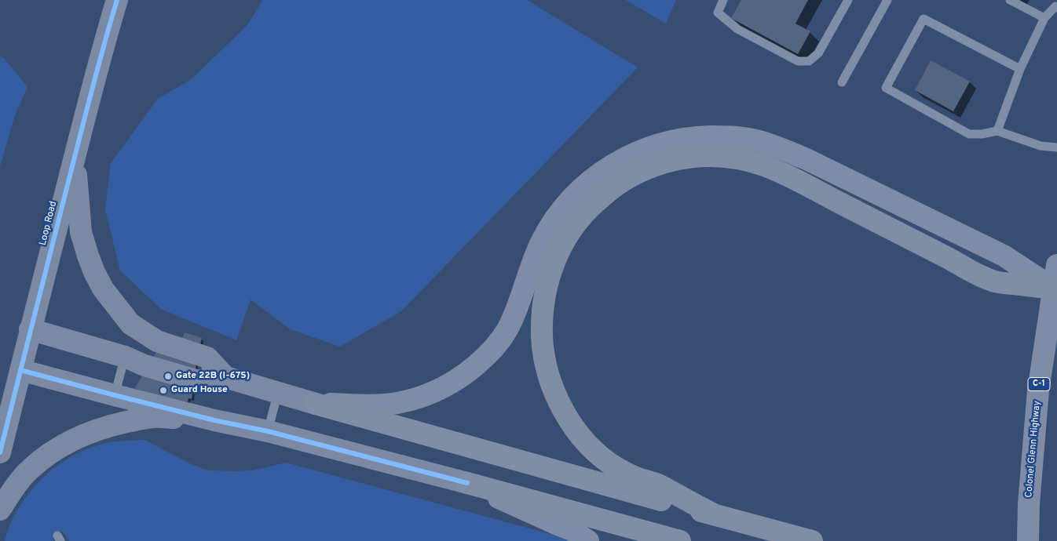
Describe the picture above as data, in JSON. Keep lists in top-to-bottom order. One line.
{"streets":{"main road":["C-1","Colonel Glenn Highway"],"street":["Loop Road"]},"places":["Gate 22B (I-675)","Guard House"]}
